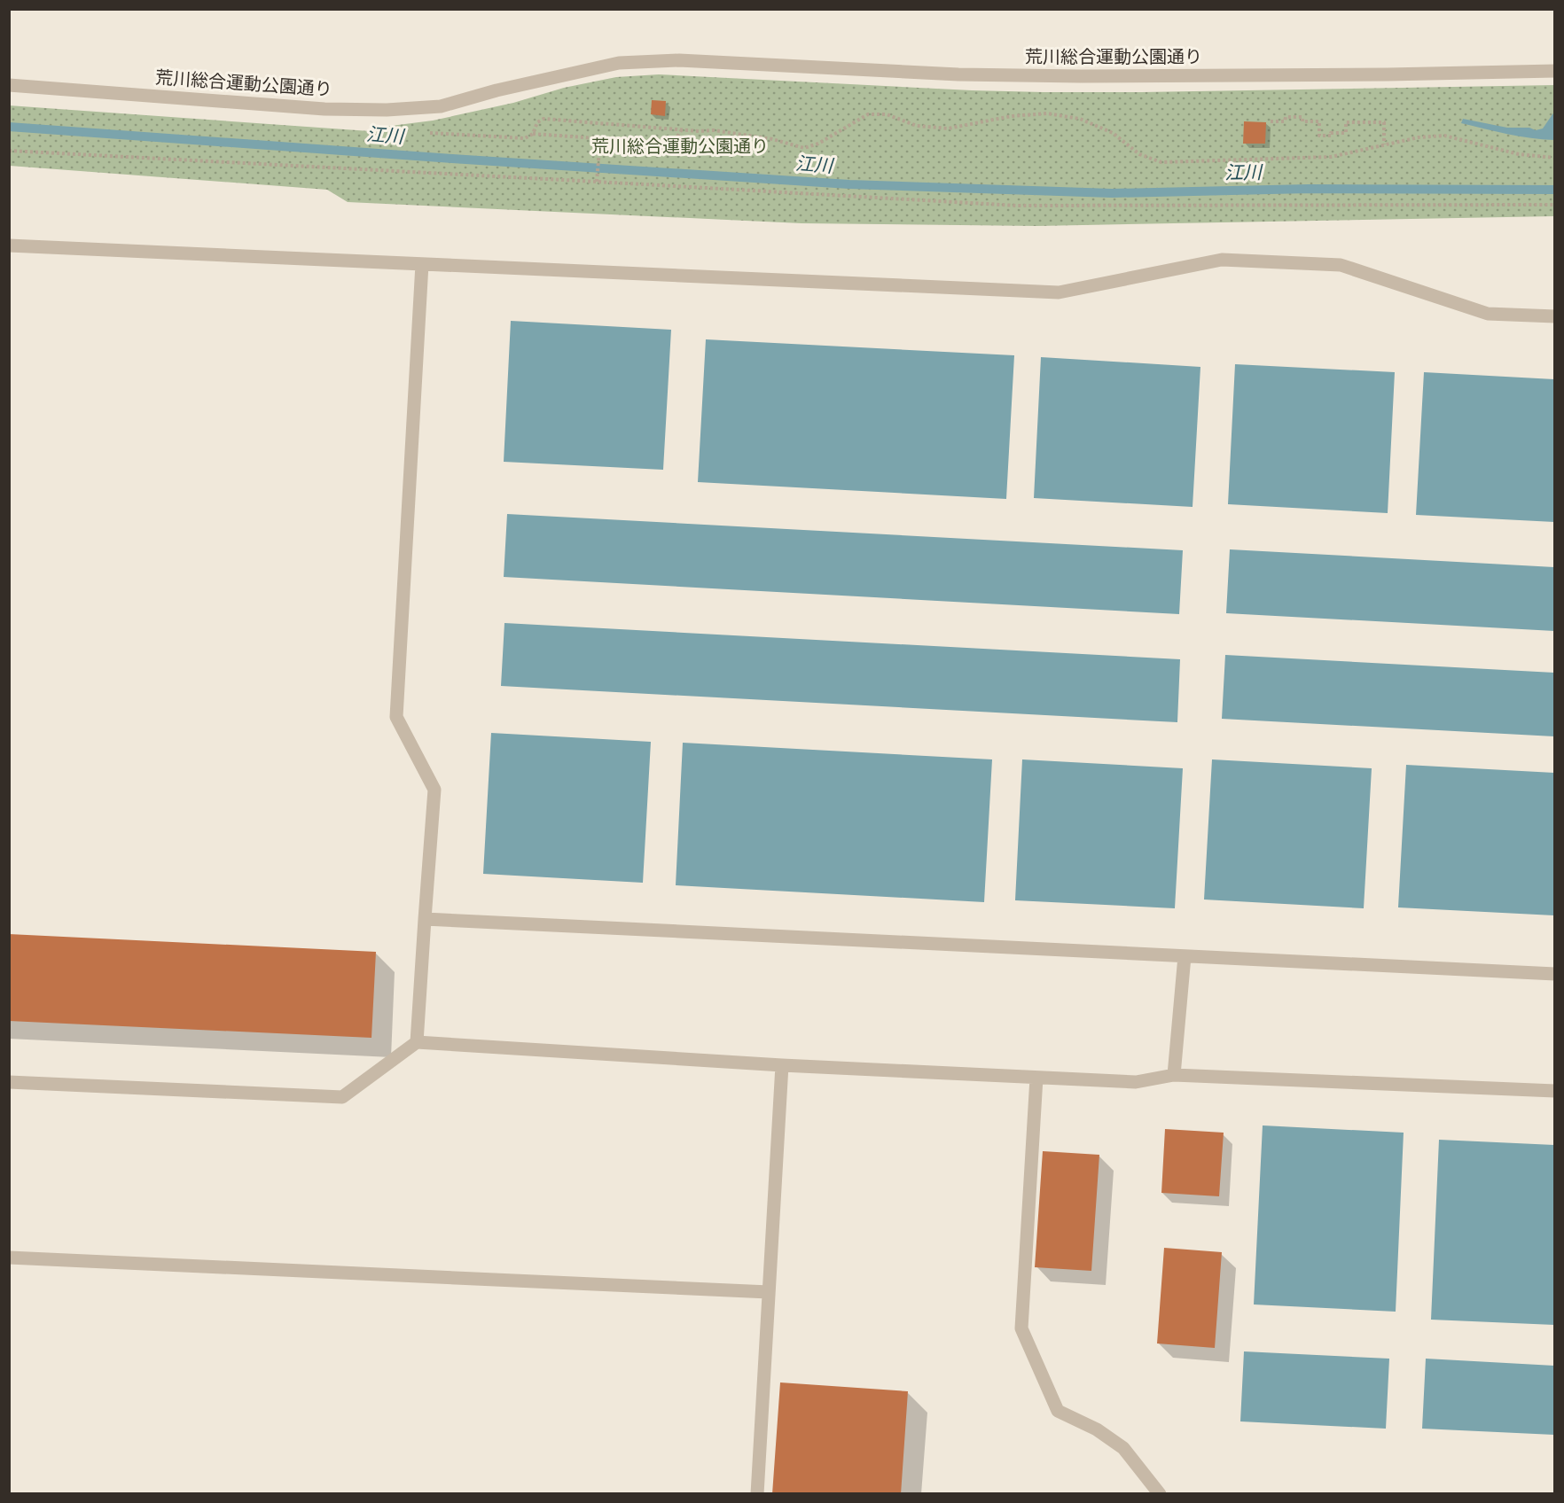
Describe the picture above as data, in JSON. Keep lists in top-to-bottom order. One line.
{"streets":{"street":["荒川総合運動公園通り"]},"water":["江川"],"parks":["荒川総合運動公園通り"]}
